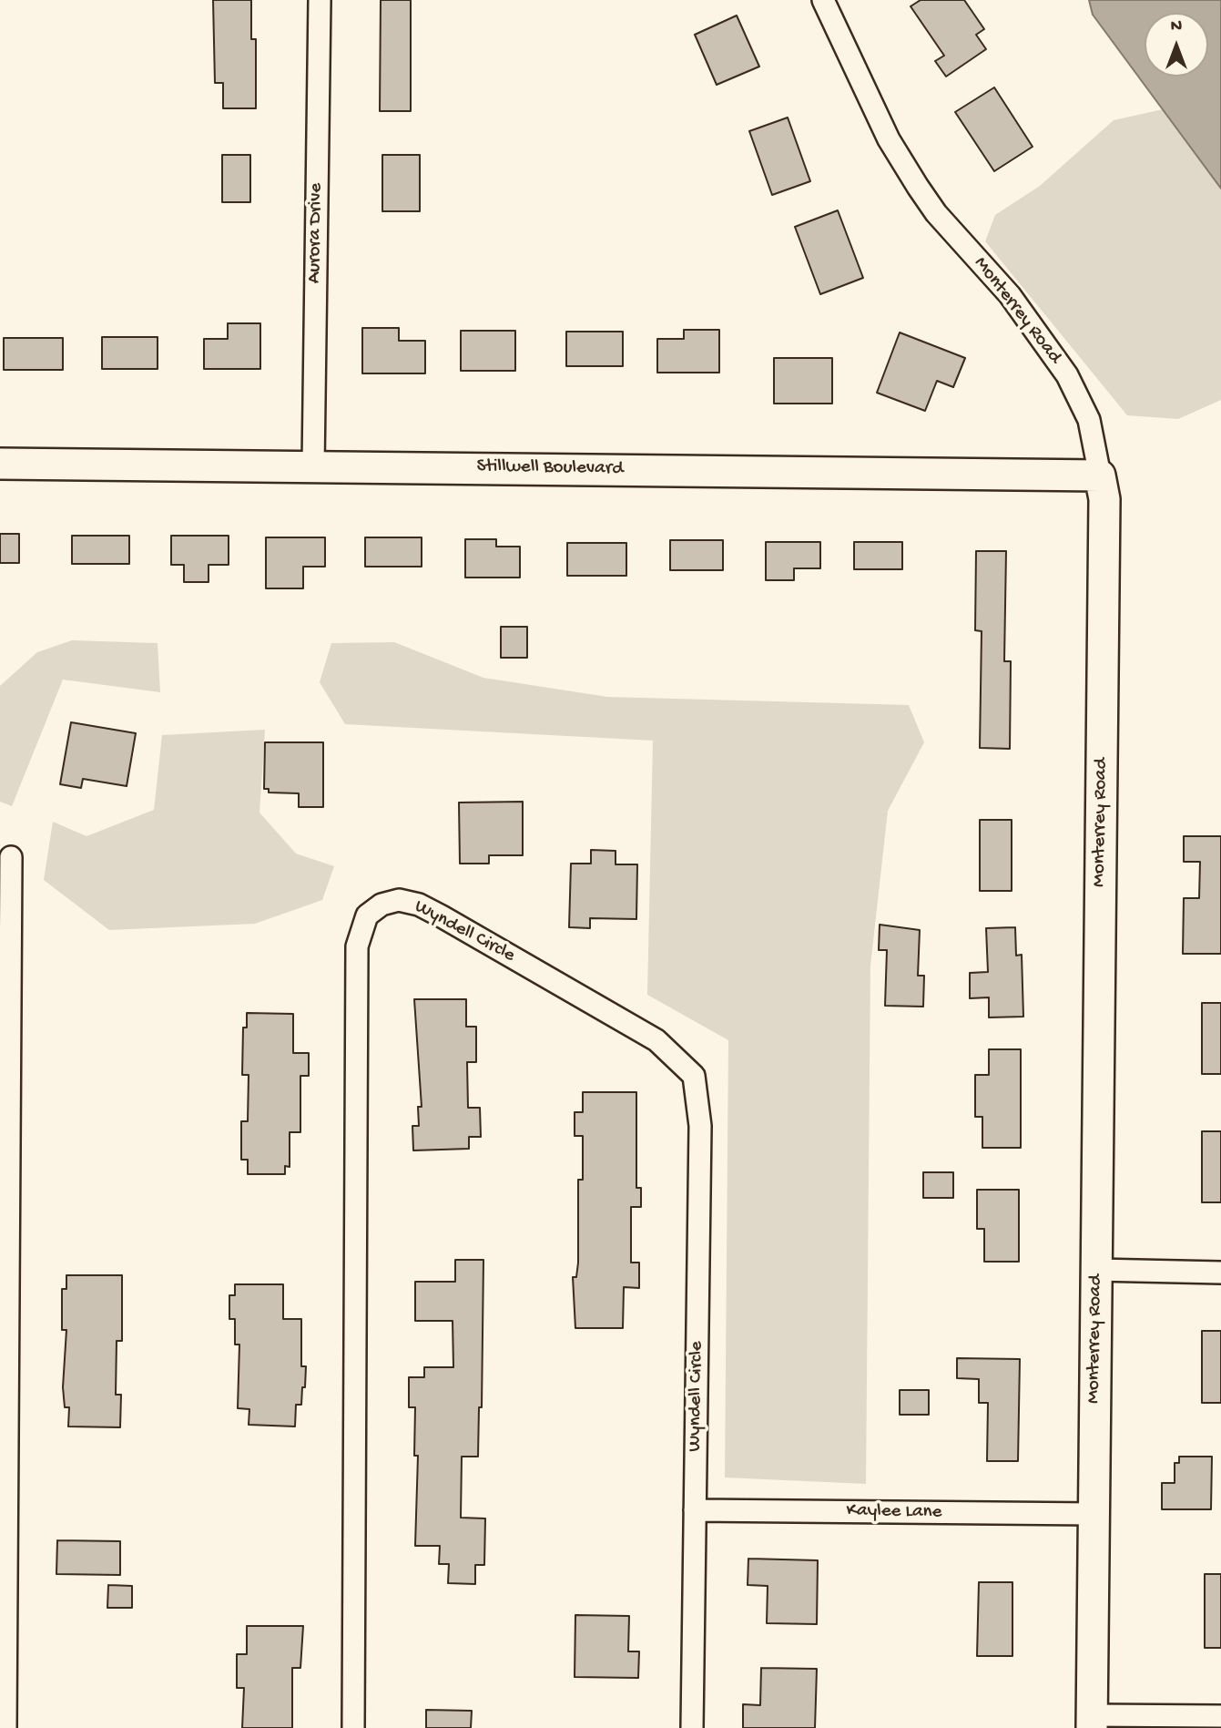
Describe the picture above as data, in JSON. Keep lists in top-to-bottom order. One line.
{"streets":{"street":["Aurora Drive","Monterrey Road","Stillwell Boulevard","Wyndell Circle","Kaylee Lane"]},"crossings":[["Aurora Drive","Stillwell Boulevard"],["Monterrey Road","Stillwell Boulevard"],["Monterrey Road","Kaylee Lane"],["Wyndell Circle","Kaylee Lane"]],"north":"top"}
